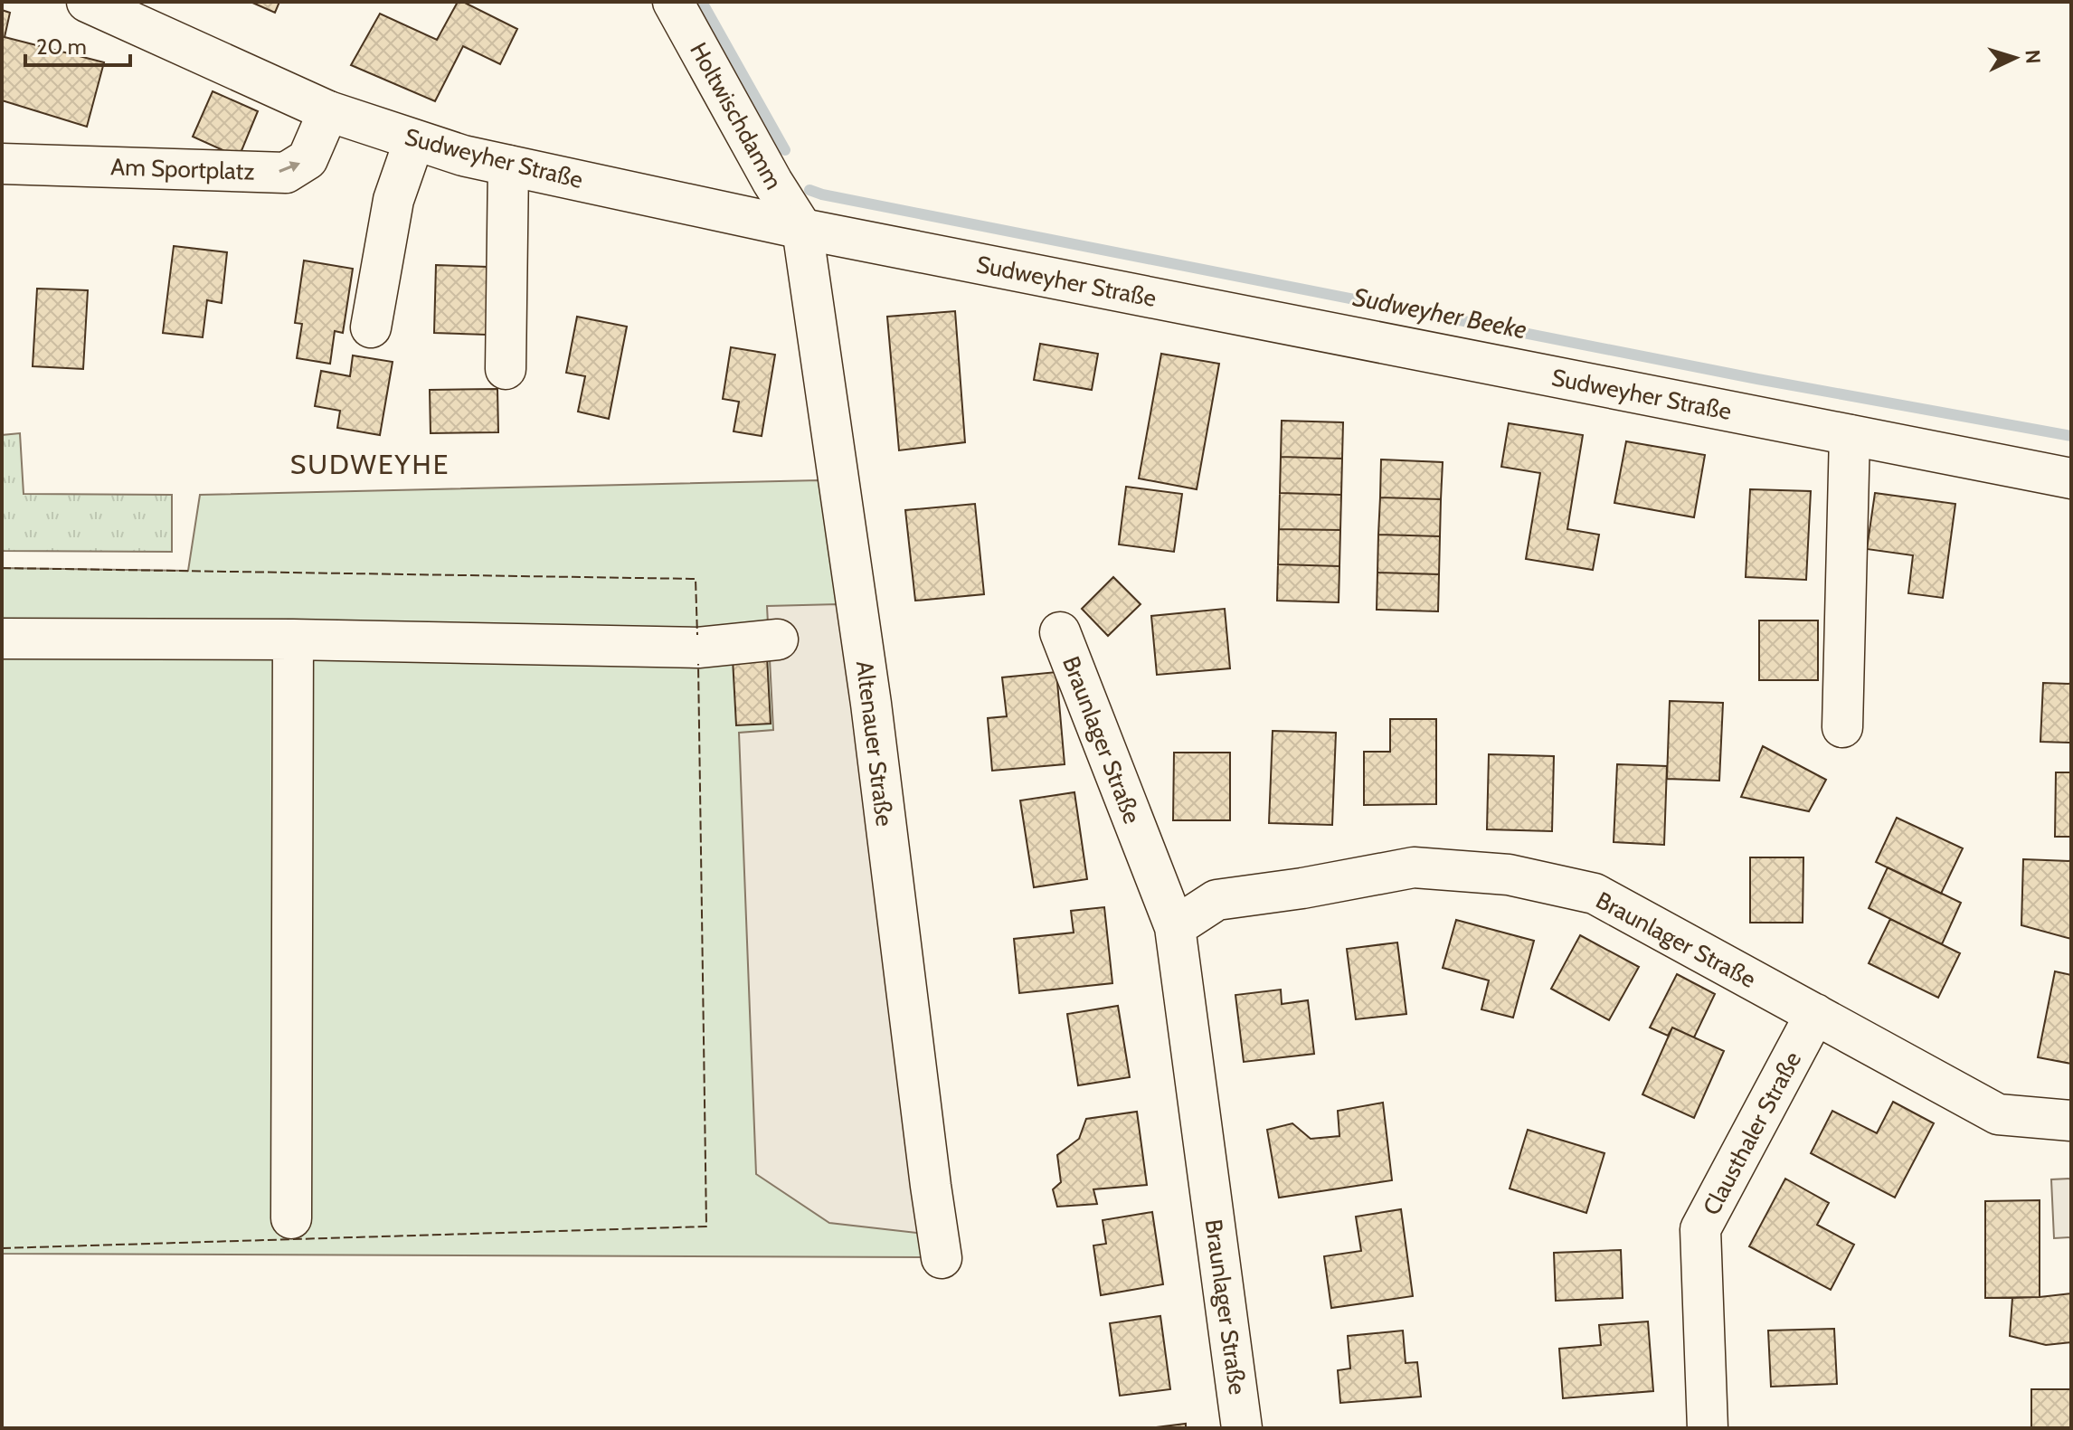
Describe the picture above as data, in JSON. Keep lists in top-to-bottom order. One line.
{"streets":{"street":["Holtwischdamm","Sudweyher Straße","Am Sportplatz","Braunlager Straße","Altenauer Straße","Clausthaler Straße"]},"crossings":[["Holtwischdamm","Sudweyher Straße"],["Holtwischdamm","Altenauer Straße"],["Sudweyher Straße","Am Sportplatz"],["Sudweyher Straße","Altenauer Straße"],["Braunlager Straße","Clausthaler Straße"]],"one_way":["Am Sportplatz"],"districts":["SUDWEYHE"],"water":["Sudweyher Beeke"],"scale_bar":"20 m","north":"right"}
